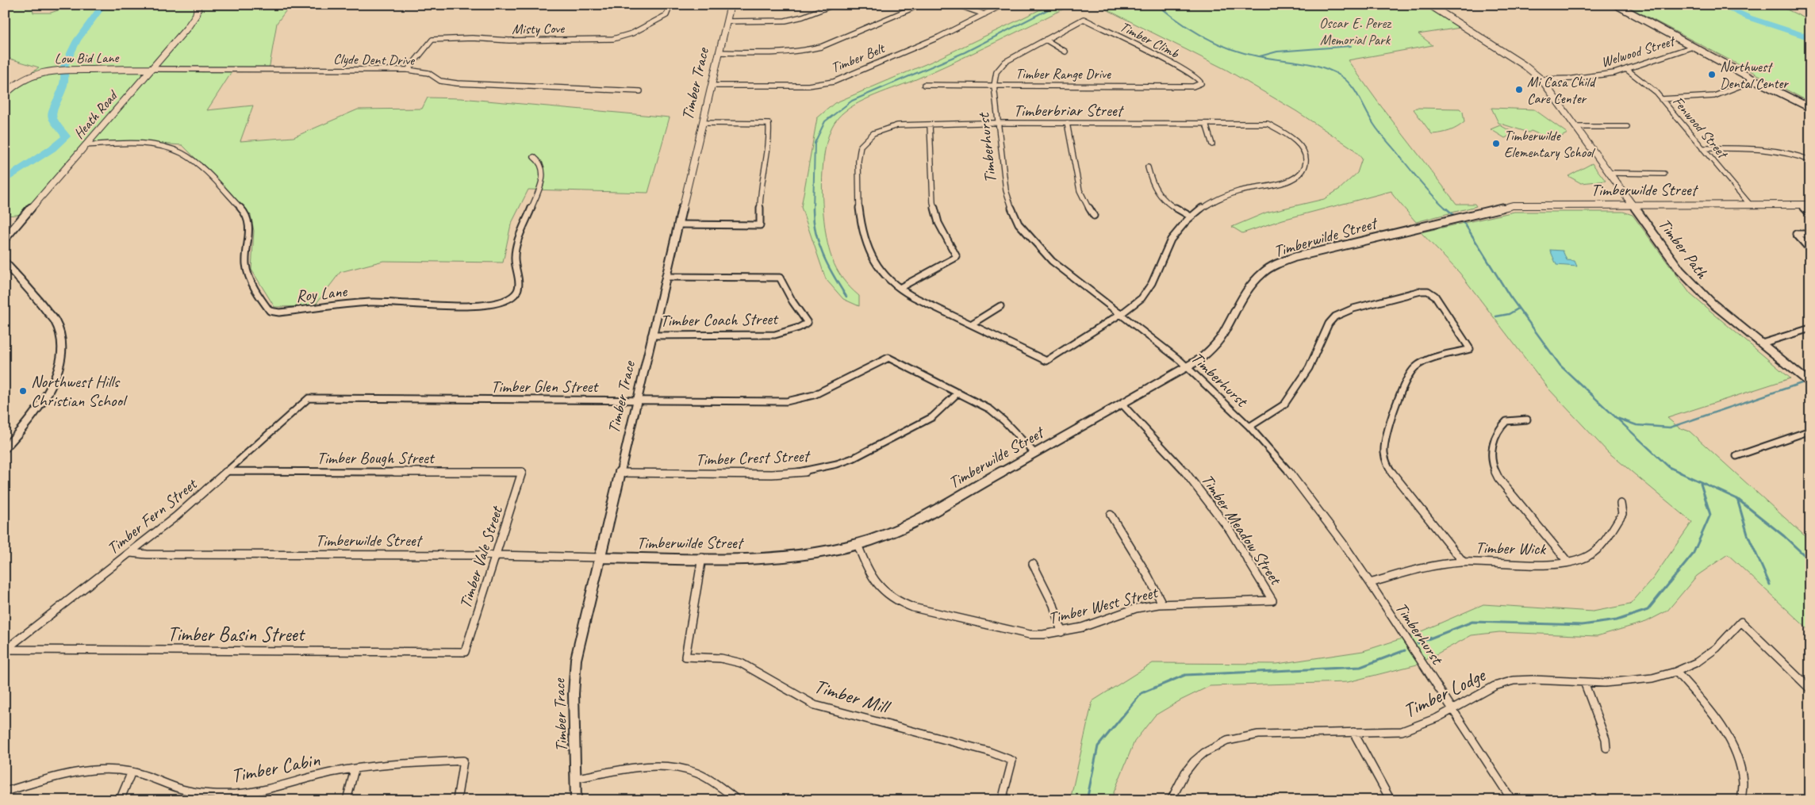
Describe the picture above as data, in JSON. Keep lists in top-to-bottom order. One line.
{"streets":{"street":["Misty Cove","Timber Climb","Welwood Street","Low Bid Lane","Timber Belt","Clyde Dent Drive","Timber Range Drive","Timber Trace","Timberbriar Street","Heath Road","Fenwood Street","Timberhurst","Timberwilde Street","Timber Path","Roy Lane","Timber Coach Street","Timber Glen Street","Timber Bough Street","Timber Crest Street","Timber Fern Street","Timber Meadow Street","Timber Wick","Timber Vale Street","Timber West Street","Timber Basin Street","Timber Lodge","Timber Mill","Timber Cabin"]},"crossings":[["Misty Cove","Clyde Dent Drive"],["Timber Climb","Timber Range Drive"],["Timber Climb","Timberhurst"],["Welwood Street","Fenwood Street"],["Welwood Street","Timber Path"],["Low Bid Lane","Clyde Dent Drive"],["Low Bid Lane","Heath Road"],["Timber Belt","Timber Trace"],["Clyde Dent Drive","Heath Road"],["Timber Range Drive","Timberhurst"],["Timber Trace","Timberwilde Street"],["Timber Trace","Timber Coach Street"],["Timber Trace","Timber Glen Street"],["Timber Trace","Timber Crest Street"],["Timberbriar Street","Timberhurst"],["Heath Road","Roy Lane"],["Fenwood Street","Timberwilde Street"],["Timberhurst","Timberwilde Street"],["Timberhurst","Timber Wick"],["Timberhurst","Timber Lodge"],["Timberwilde Street","Timber Path"],["Timberwilde Street","Timber Fern Street"],["Timberwilde Street","Timber Meadow Street"],["Timberwilde Street","Timber Vale Street"],["Timberwilde Street","Timber West Street"],["Timberwilde Street","Timber Mill"],["Timber Glen Street","Timber Crest Street"],["Timber Glen Street","Timber Fern Street"],["Timber Bough Street","Timber Fern Street"],["Timber Bough Street","Timber Vale Street"],["Timber Fern Street","Timber Basin Street"],["Timber Meadow Street","Timber West Street"],["Timber Vale Street","Timber Basin Street"]],"parks":["Oscar E. Perez Memorial Park"],"places":["Northwest Dental Center","Mi Casa Child Care Center","Timberwilde Elementary School","Northwest Hills Christian School"]}
